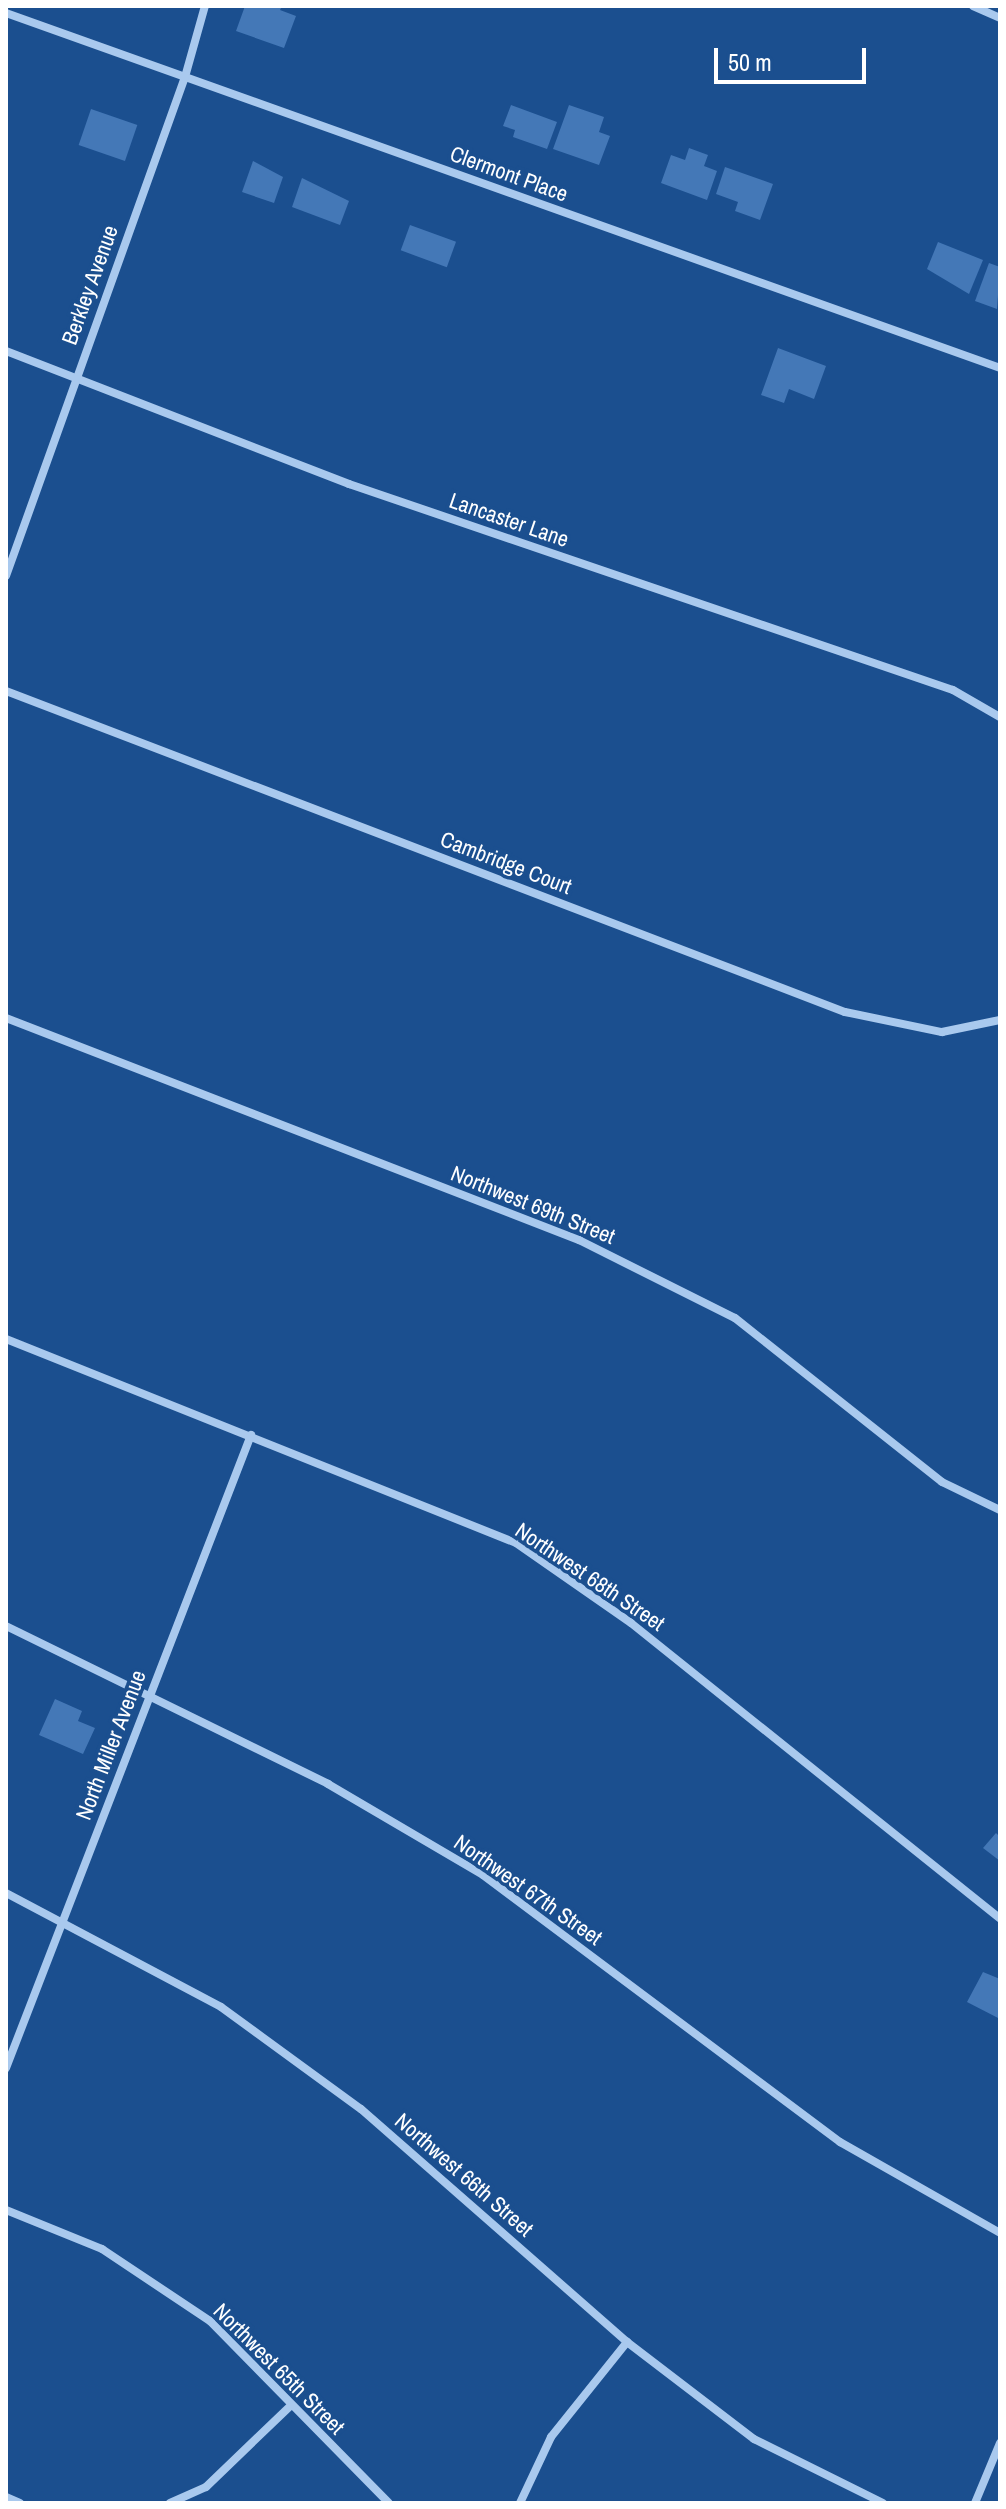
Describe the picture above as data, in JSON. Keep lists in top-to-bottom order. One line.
{"streets":{"street":["Clermont Place","Berkley Avenue","Lancaster Lane","Cambridge Court","Northwest 69th Street","Northwest 68th Street","North Miller Avenue","Northwest 67th Street","Northwest 66th Street","Northwest 65th Street"]},"crossings":[["Clermont Place","Berkley Avenue"],["Berkley Avenue","Lancaster Lane"],["Northwest 68th Street","North Miller Avenue"],["North Miller Avenue","Northwest 67th Street"],["North Miller Avenue","Northwest 66th Street"]],"scale_bar":"50 m"}
